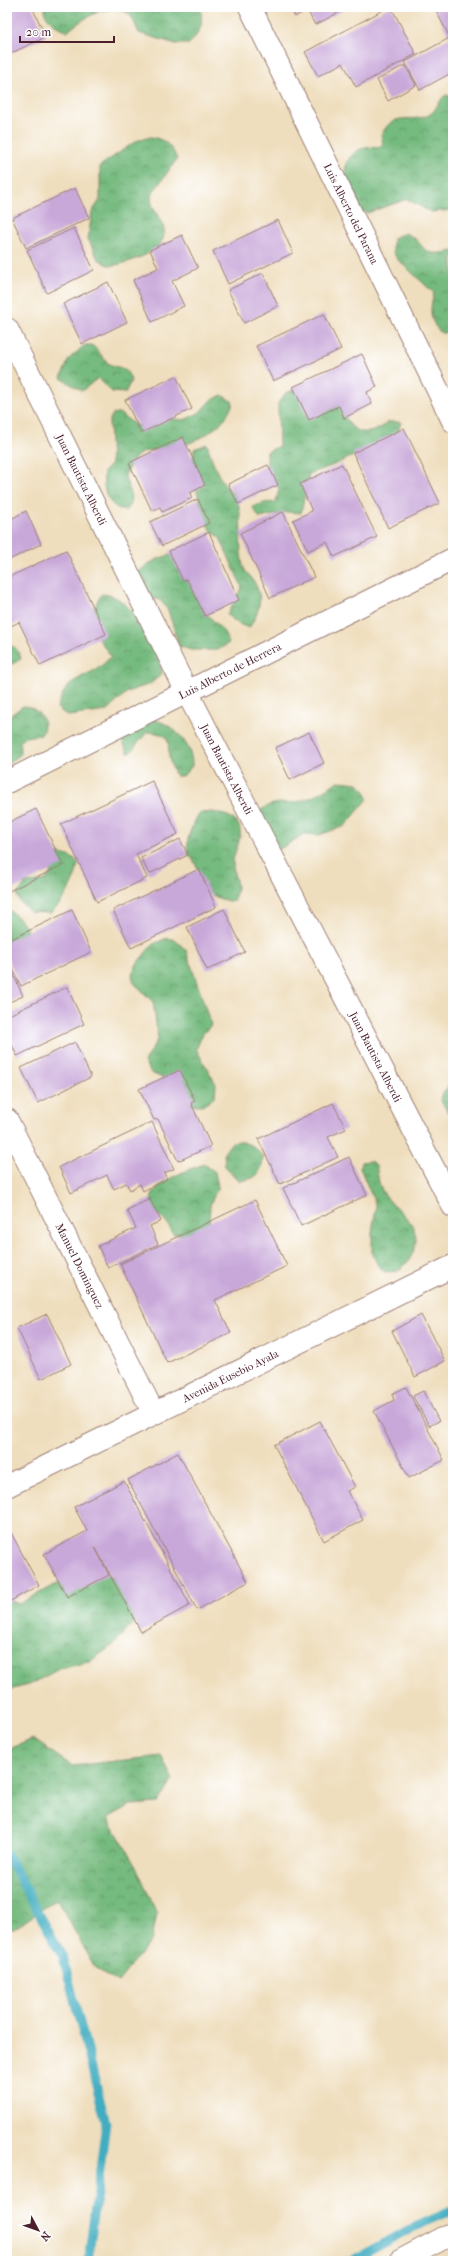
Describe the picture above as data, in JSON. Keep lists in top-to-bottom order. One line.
{"streets":{"street":["Luis Alberto del Parana","Juan Bautista Alberdi","Luis Alberto de Herrera","Manuel Dominguez","Avenida Eusebio Ayala"]},"crossings":[["Juan Bautista Alberdi","Luis Alberto de Herrera"],["Manuel Dominguez","Avenida Eusebio Ayala"]],"scale_bar":"20 m","north":"bottom right"}
